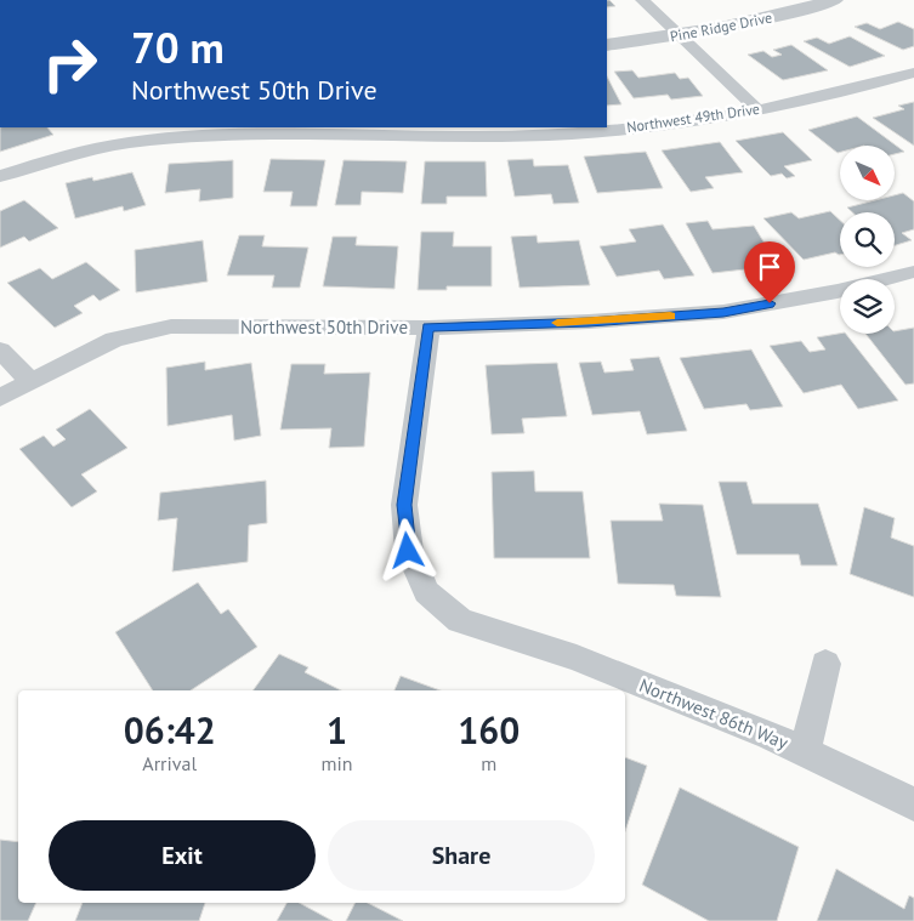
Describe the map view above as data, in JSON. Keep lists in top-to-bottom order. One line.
{"streets":{"street":["Pine Ridge Drive","Northwest 49th Drive","Northwest 50th Drive","Northwest 86th Way"]},"crossings":[["Northwest 50th Drive","Northwest 86th Way"]],"north":"bottom right","page":{"turn":["70 m","Northwest 50th Drive"],"eta":["06:42","Arrival","1","min","160","m"],"buttons":["Exit","Share"]}}
